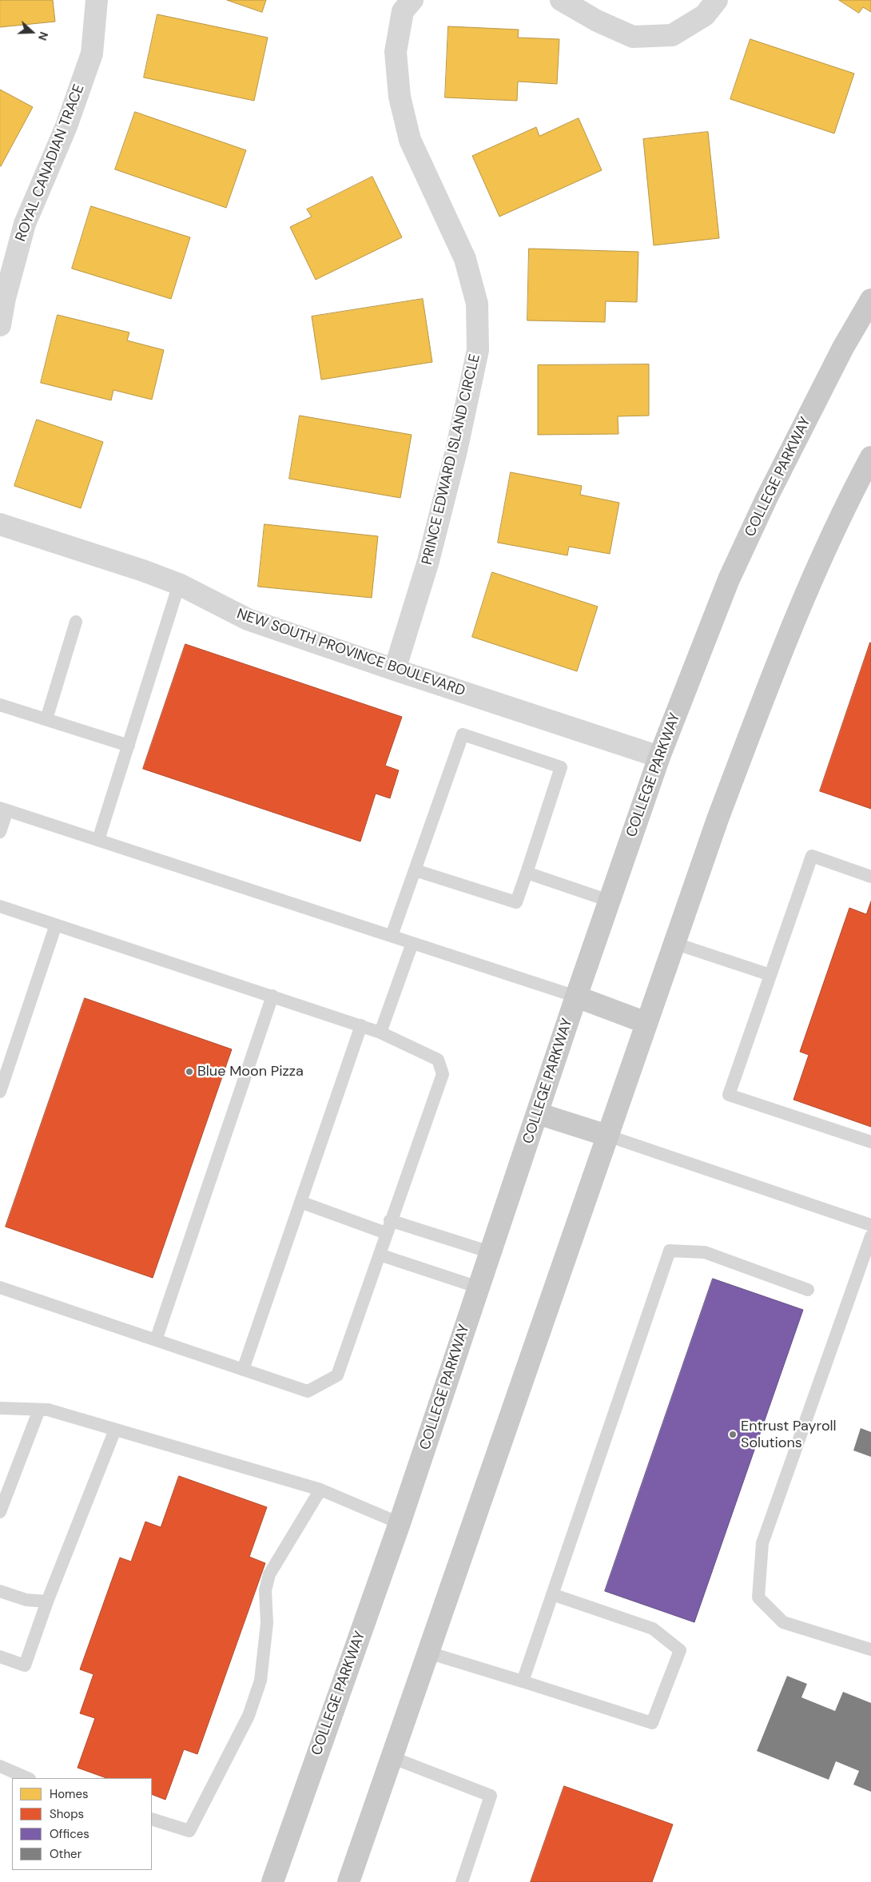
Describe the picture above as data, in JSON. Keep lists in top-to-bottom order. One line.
{"streets":{"main road":["COLLEGE PARKWAY"],"street":["ROYAL CANADIAN TRACE","PRINCE EDWARD ISLAND CIRCLE","NEW SOUTH PROVINCE BOULEVARD"]},"crossings":[["PRINCE EDWARD ISLAND CIRCLE","NEW SOUTH PROVINCE BOULEVARD"],["COLLEGE PARKWAY","NEW SOUTH PROVINCE BOULEVARD"]],"places":["Blue Moon Pizza","Entrust Payroll Solutions"],"legend":["Homes","Shops","Offices","Other"],"north":"right"}
